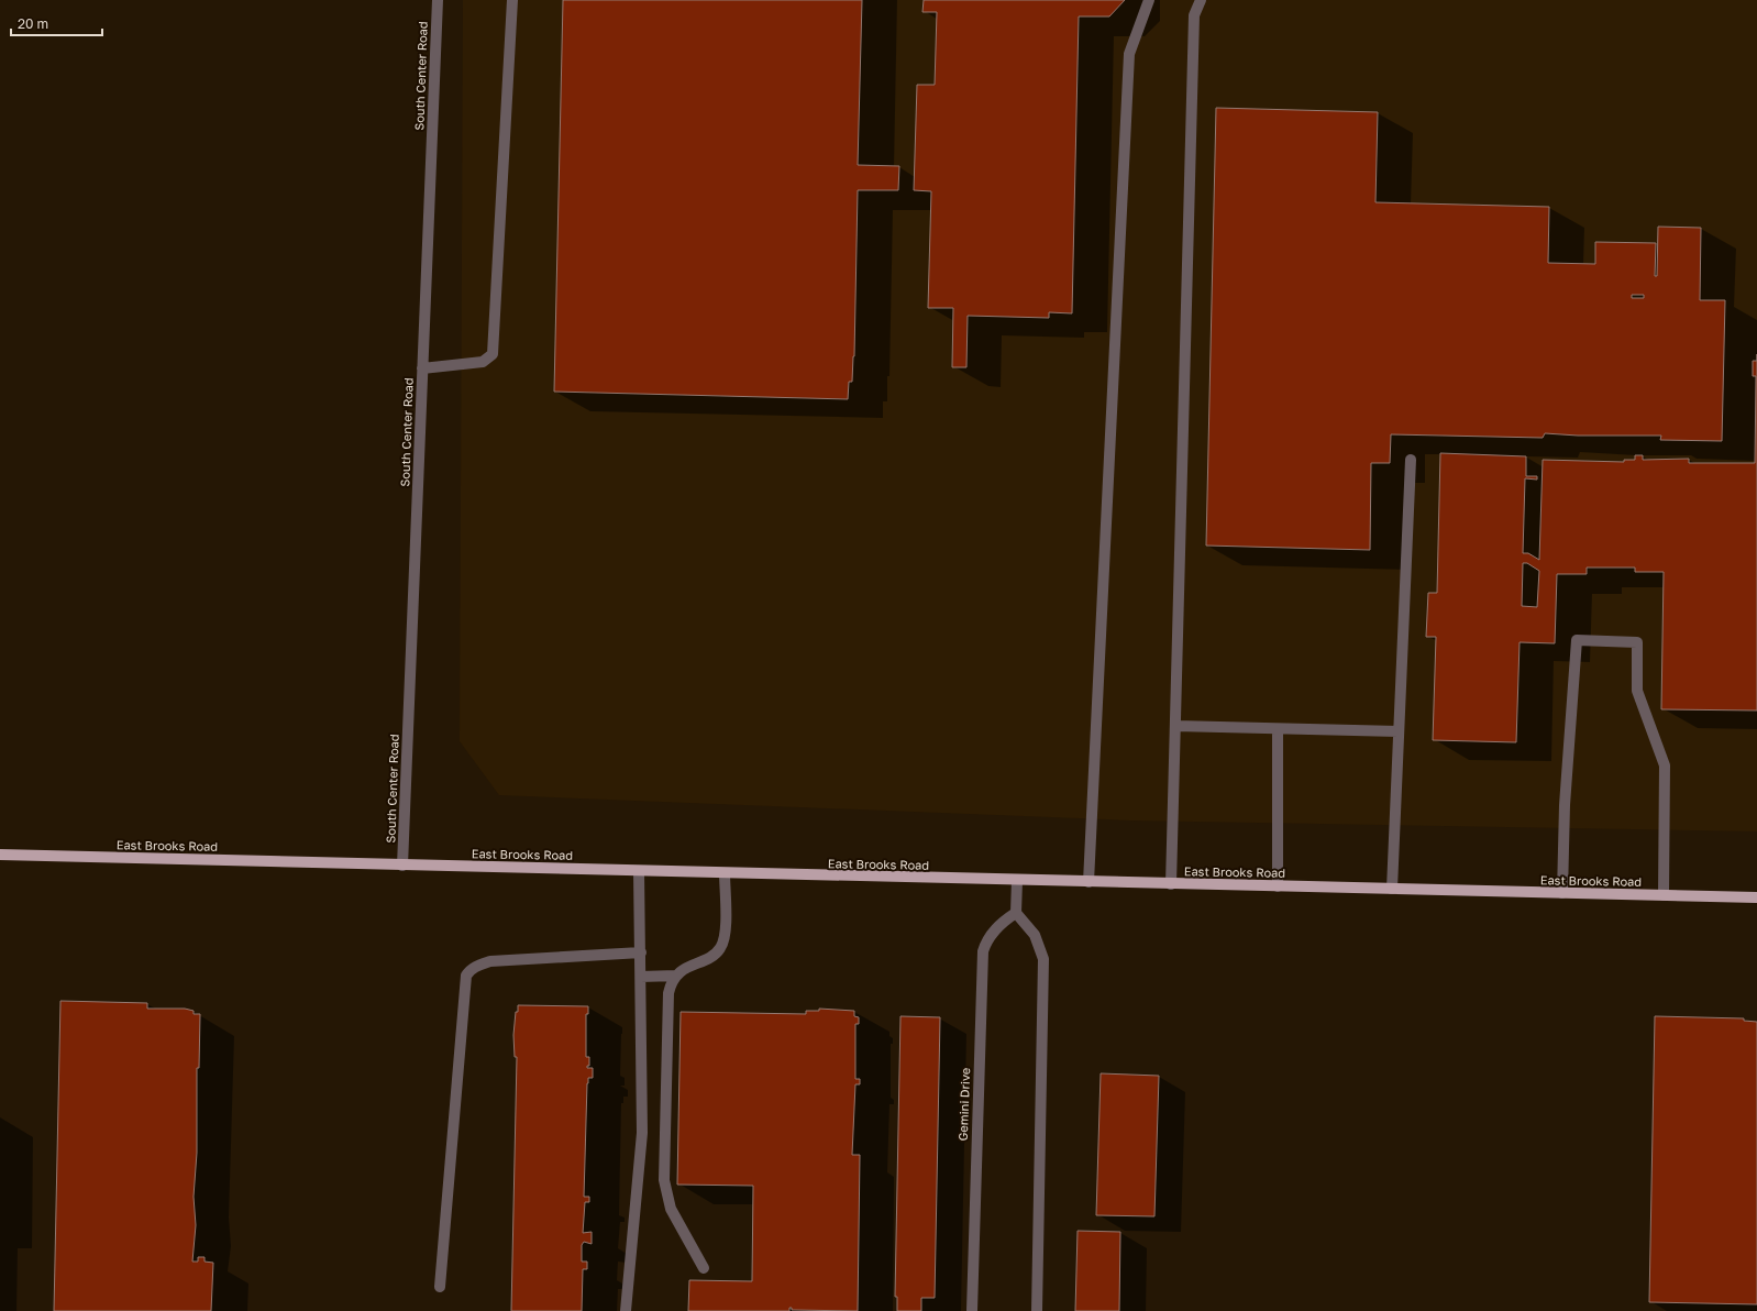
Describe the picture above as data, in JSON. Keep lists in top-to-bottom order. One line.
{"streets":{"main road":["East Brooks Road"],"street":["South Center Road","Gemini Drive"]},"crossings":[["South Center Road","East Brooks Road"]],"scale_bar":"20 m"}
